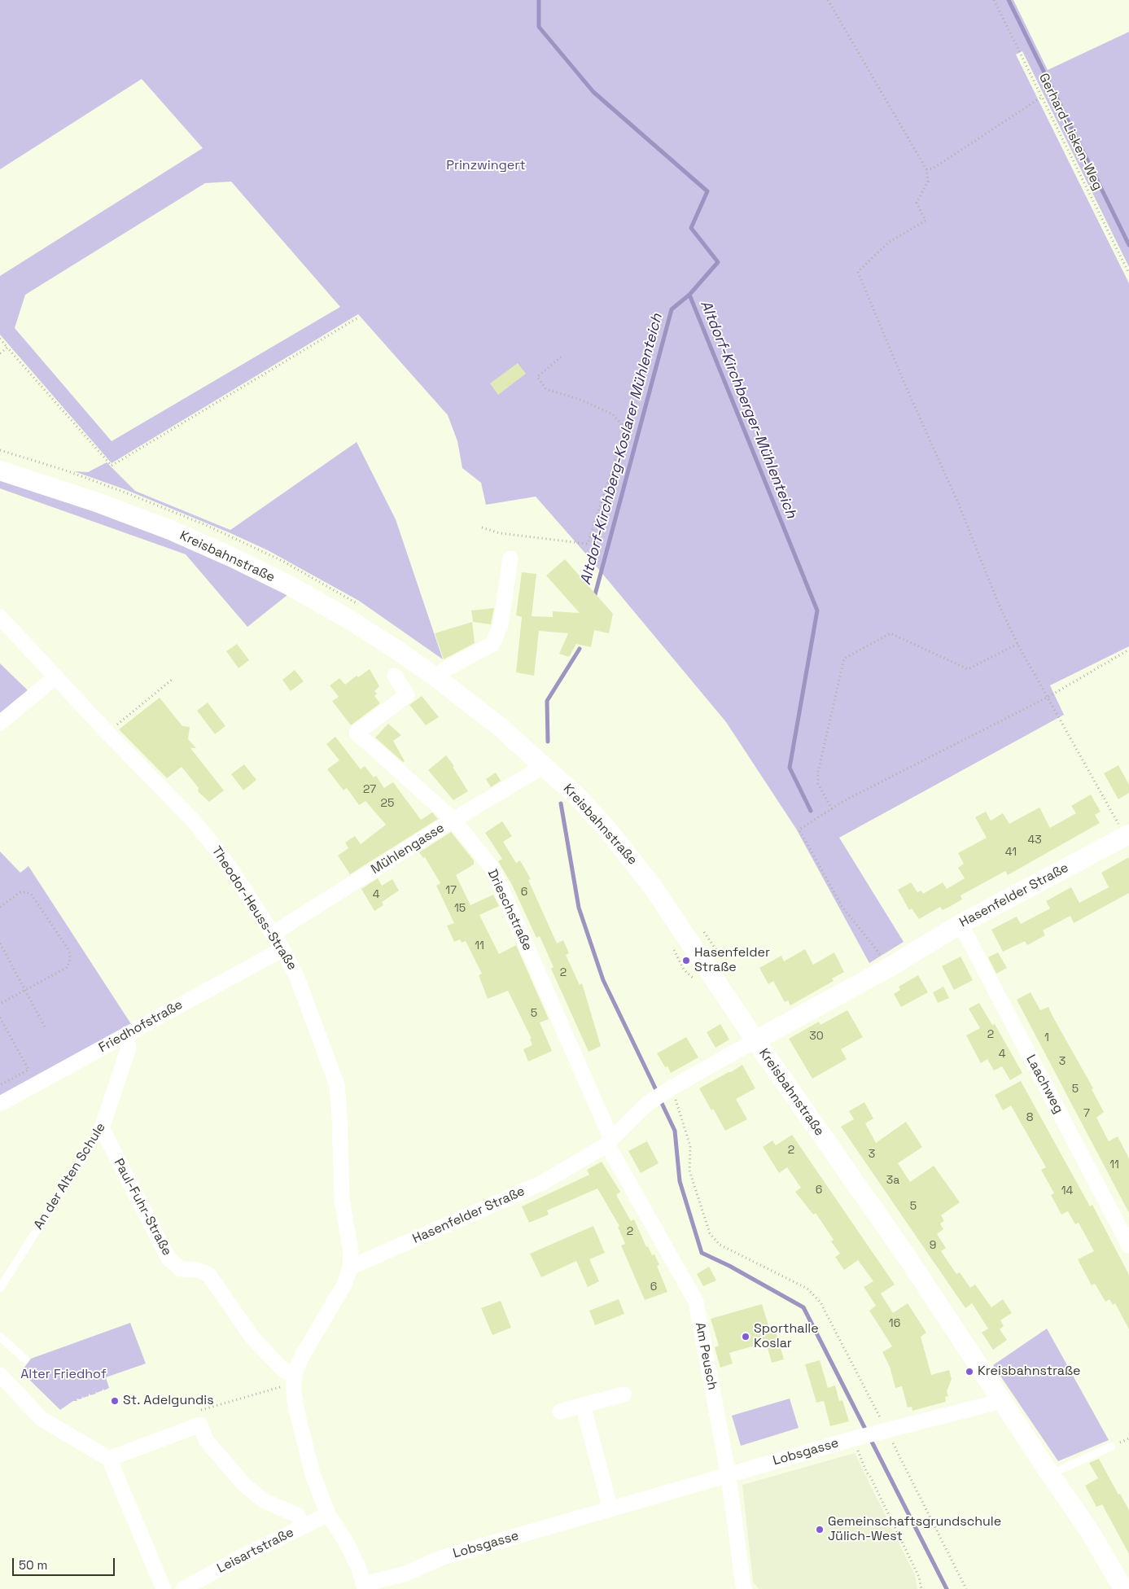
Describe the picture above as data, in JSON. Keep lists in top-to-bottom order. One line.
{"streets":{"street":["Kreisbahnstraße","Mühlengasse","Hasenfelder Straße","Theodor-Heuss-Straße","Drieschstraße","Friedhofstraße","Laachweg","An der Alten Schule","Paul-Fuhr-Straße","Am Peusch","Lobsgasse","Leisartstraße"],"path":["Gerhard-Lisken-Weg"]},"crossings":[["Kreisbahnstraße","Mühlengasse"],["Kreisbahnstraße","Hasenfelder Straße"],["Kreisbahnstraße","Lobsgasse"],["Mühlengasse","Theodor-Heuss-Straße"],["Mühlengasse","Drieschstraße"],["Hasenfelder Straße","Theodor-Heuss-Straße"],["Hasenfelder Straße","Drieschstraße"],["Hasenfelder Straße","Laachweg"],["Hasenfelder Straße","Am Peusch"],["Theodor-Heuss-Straße","Friedhofstraße"],["Theodor-Heuss-Straße","Paul-Fuhr-Straße"],["Theodor-Heuss-Straße","Lobsgasse"],["Theodor-Heuss-Straße","Leisartstraße"],["Drieschstraße","Am Peusch"],["Friedhofstraße","An der Alten Schule"],["An der Alten Schule","Paul-Fuhr-Straße"],["Am Peusch","Lobsgasse"]],"water":["Altdorf-Kirchberger-Mühlenteich","Altdorf-Kirchberg-Koslarer Mühlenteich"],"parks":["Prinzwingert","Alter Friedhof"],"places":["Hasenfelder Straße","Sporthalle Koslar","Kreisbahnstraße","St. Adelgundis","Gemeinschaftsgrundschule Jülich-West"],"house_numbers":["27","25","43","41","17","6","4","15","11","2","5","2","30","1","4","3","5","7","8","2","3","11","3a","6","14","5","2","9","6","16"],"scale_bar":"50 m"}
